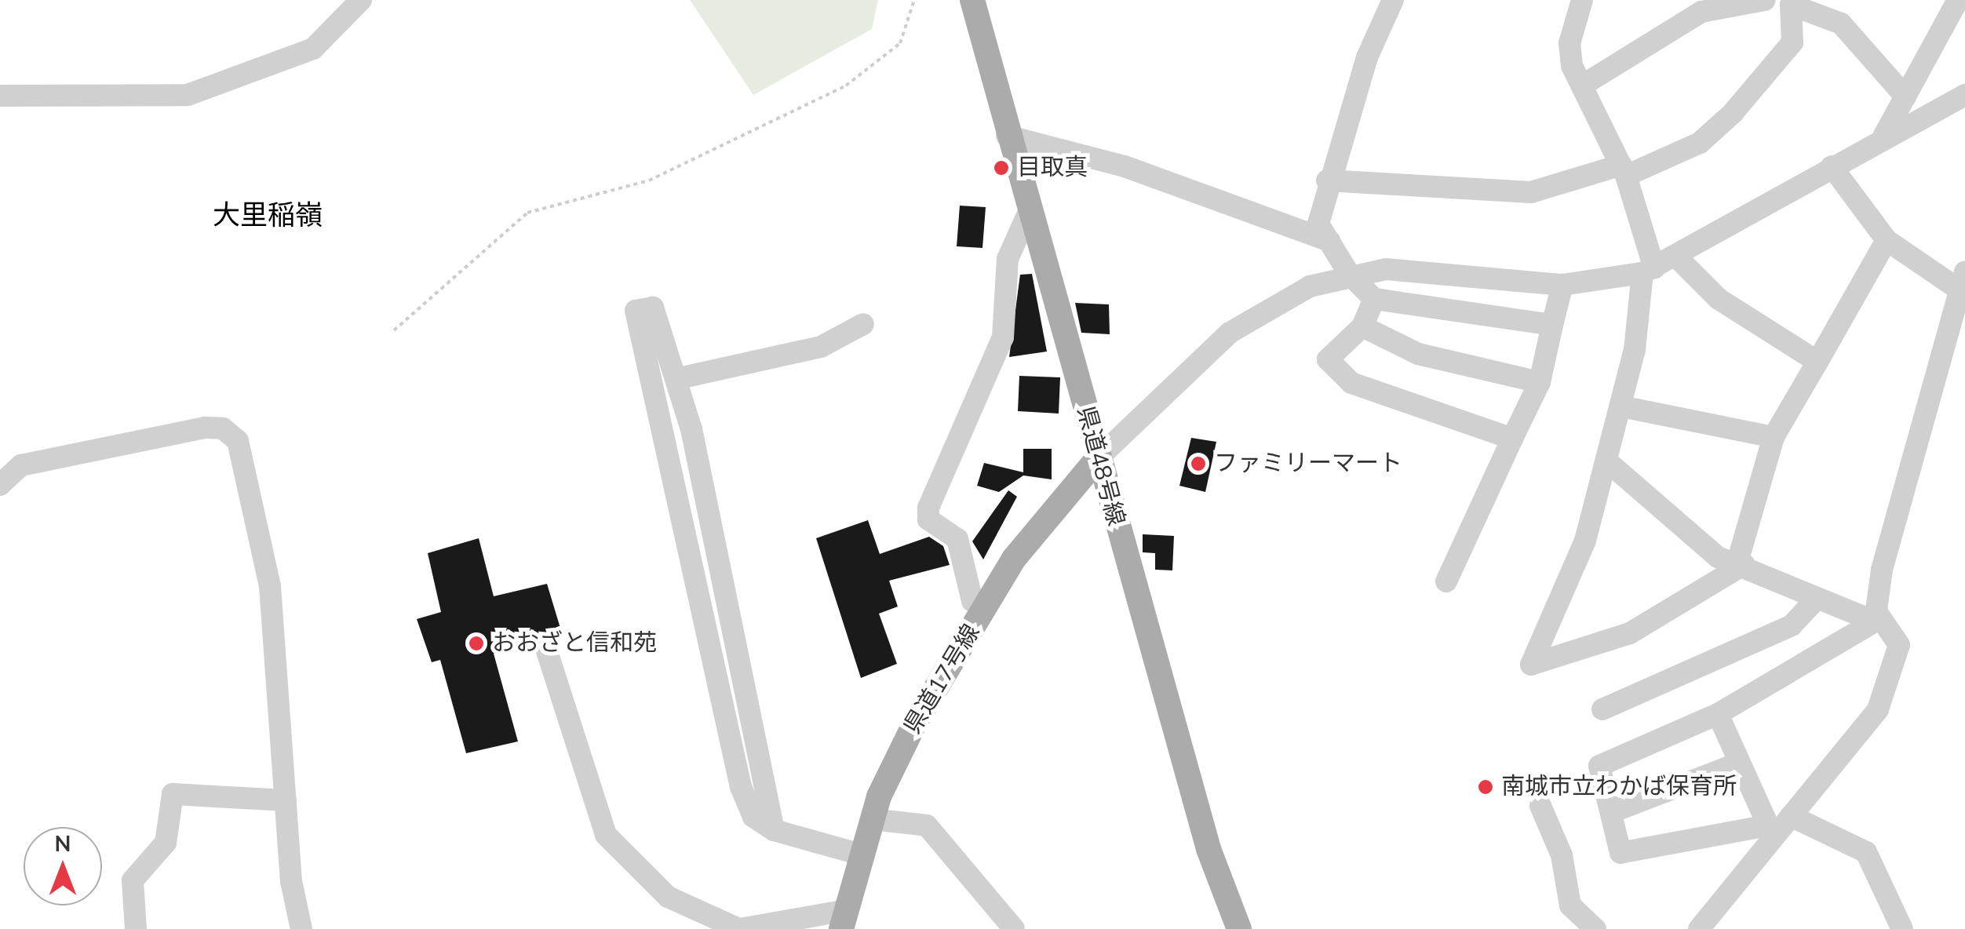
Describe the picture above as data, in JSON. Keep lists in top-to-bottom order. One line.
{"streets":{"main road":["県道48号線","県道17号線"]},"crossings":[["県道48号線","県道17号線"]],"districts":["大里稲嶺"],"places":["目取真","ファミリーマート","おおざと信和苑","南城市立わかば保育所"],"north":"top"}
